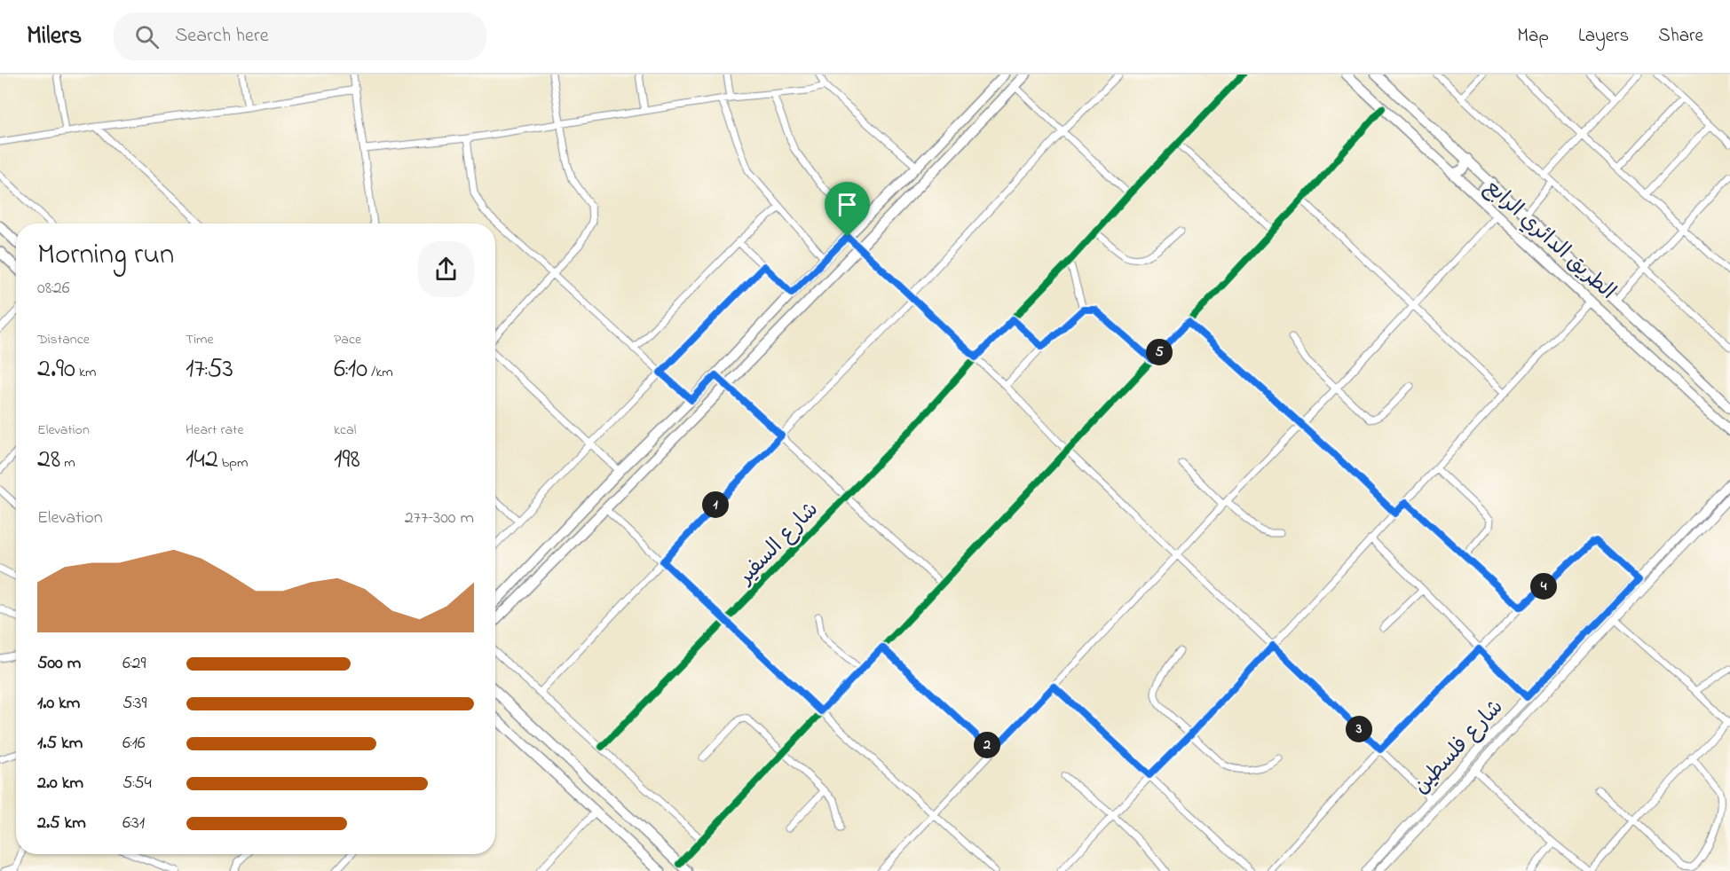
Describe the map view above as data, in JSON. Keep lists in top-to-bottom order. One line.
{"streets":{"main road":["الطريق الدائري الرابع"],"street":["شارع السفير","شارع فلسطين"]},"page":{"header":"Milers","search":"Search here","nav":["Map","Layers","Share"],"heading":["Morning run","08:26"],"stats":[["Distance","2.90 km"],["Time","17:53"],["Pace","6:10 /km"],["Elevation","28 m"],["Heart rate","142 bpm"],["kcal","198"]],"pins":["5","1","4","3","2"],"chart":["Elevation","277–300 m"],"list":[{"name":"500 m","note":"6:29"},{"name":"1.0 km","note":"5:39"},{"name":"1.5 km","note":"6:16"},{"name":"2.0 km","note":"5:54"},{"name":"2.5 km","note":"6:31"}]}}
